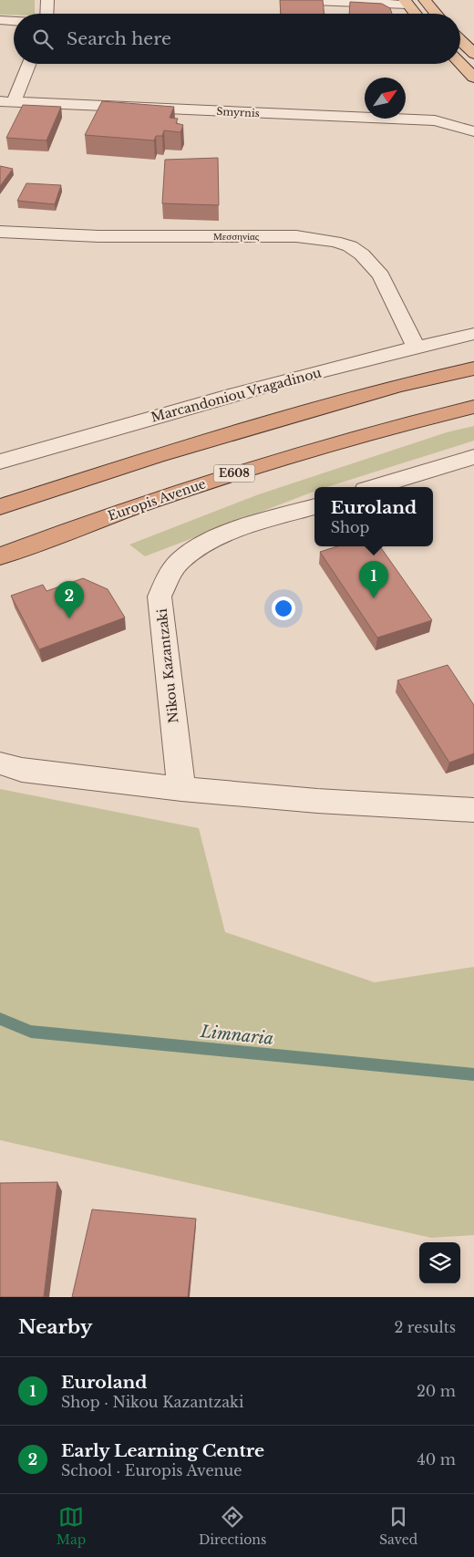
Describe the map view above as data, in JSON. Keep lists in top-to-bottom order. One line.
{"streets":{"highway":["E608","Europis Avenue"],"street":["Smyrnis","Μεσσηνίας","Marcandoniou Vragadinou","Nikou Kazantzaki"]},"crossings":[["Μεσσηνίας","Marcandoniou Vragadinou"]],"water":["Limnaria"],"north":"top right","page":{"search":"Search here","popup":["Euroland","Shop"],"pins":["1","2"],"heading":["Nearby","2 results"],"list":[{"mark":"1","name":"Euroland","note":"Shop · Nikou Kazantzaki","value":"20 m"},{"mark":"2","name":"Early Learning Centre","note":"School · Europis Avenue","value":"40 m"}],"nav":["Map","Directions","Saved"]}}
